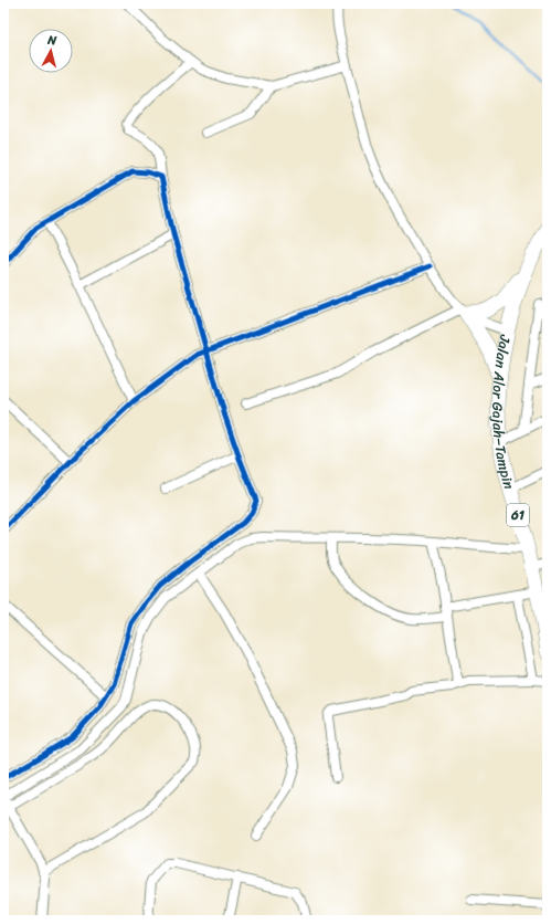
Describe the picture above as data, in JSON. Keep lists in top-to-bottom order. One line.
{"streets":{"main road":["Jalan Alor Gajah–Tampin","61"]},"north":"top"}
